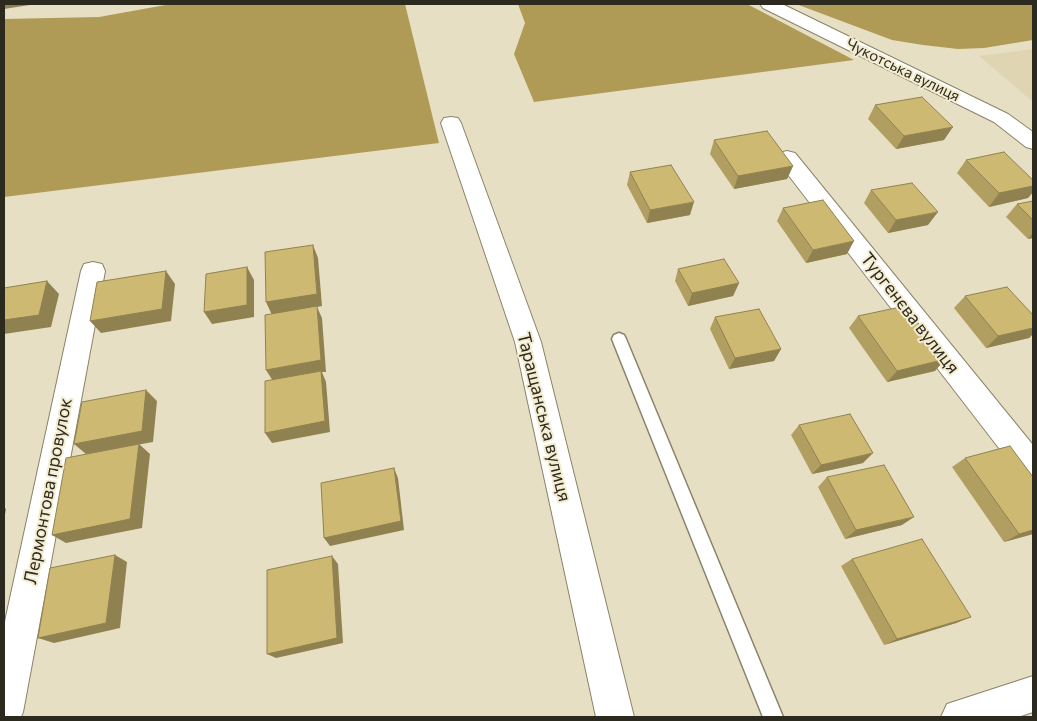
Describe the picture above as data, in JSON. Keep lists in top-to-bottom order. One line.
{"streets":{"street":["Чукотська вулиця","Тургенєва вулиця","Таращанська вулиця","Лермонтова провулок"]}}
